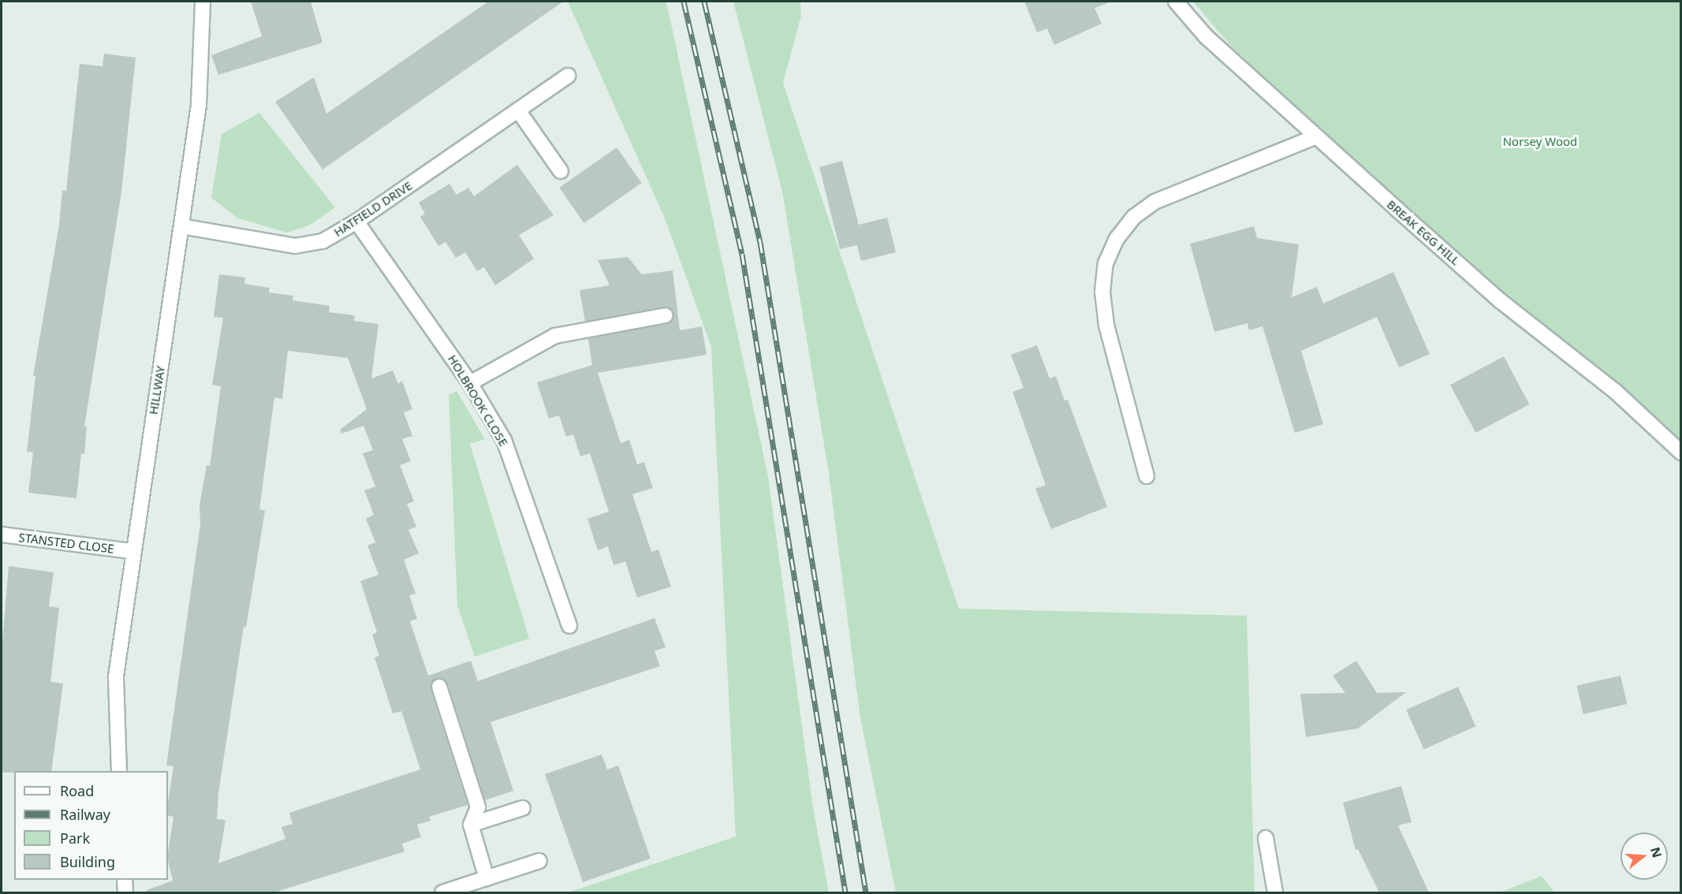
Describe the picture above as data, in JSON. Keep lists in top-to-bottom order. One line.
{"streets":{"street":["HATFIELD DRIVE","BREAK EGG HILL","HILLWAY","HOLBROOK CLOSE","STANSTED CLOSE"]},"crossings":[["HATFIELD DRIVE","HILLWAY"],["HATFIELD DRIVE","HOLBROOK CLOSE"],["HILLWAY","STANSTED CLOSE"]],"parks":["Norsey Wood"],"legend":["Road","Railway","Park","Building"],"north":"right"}
